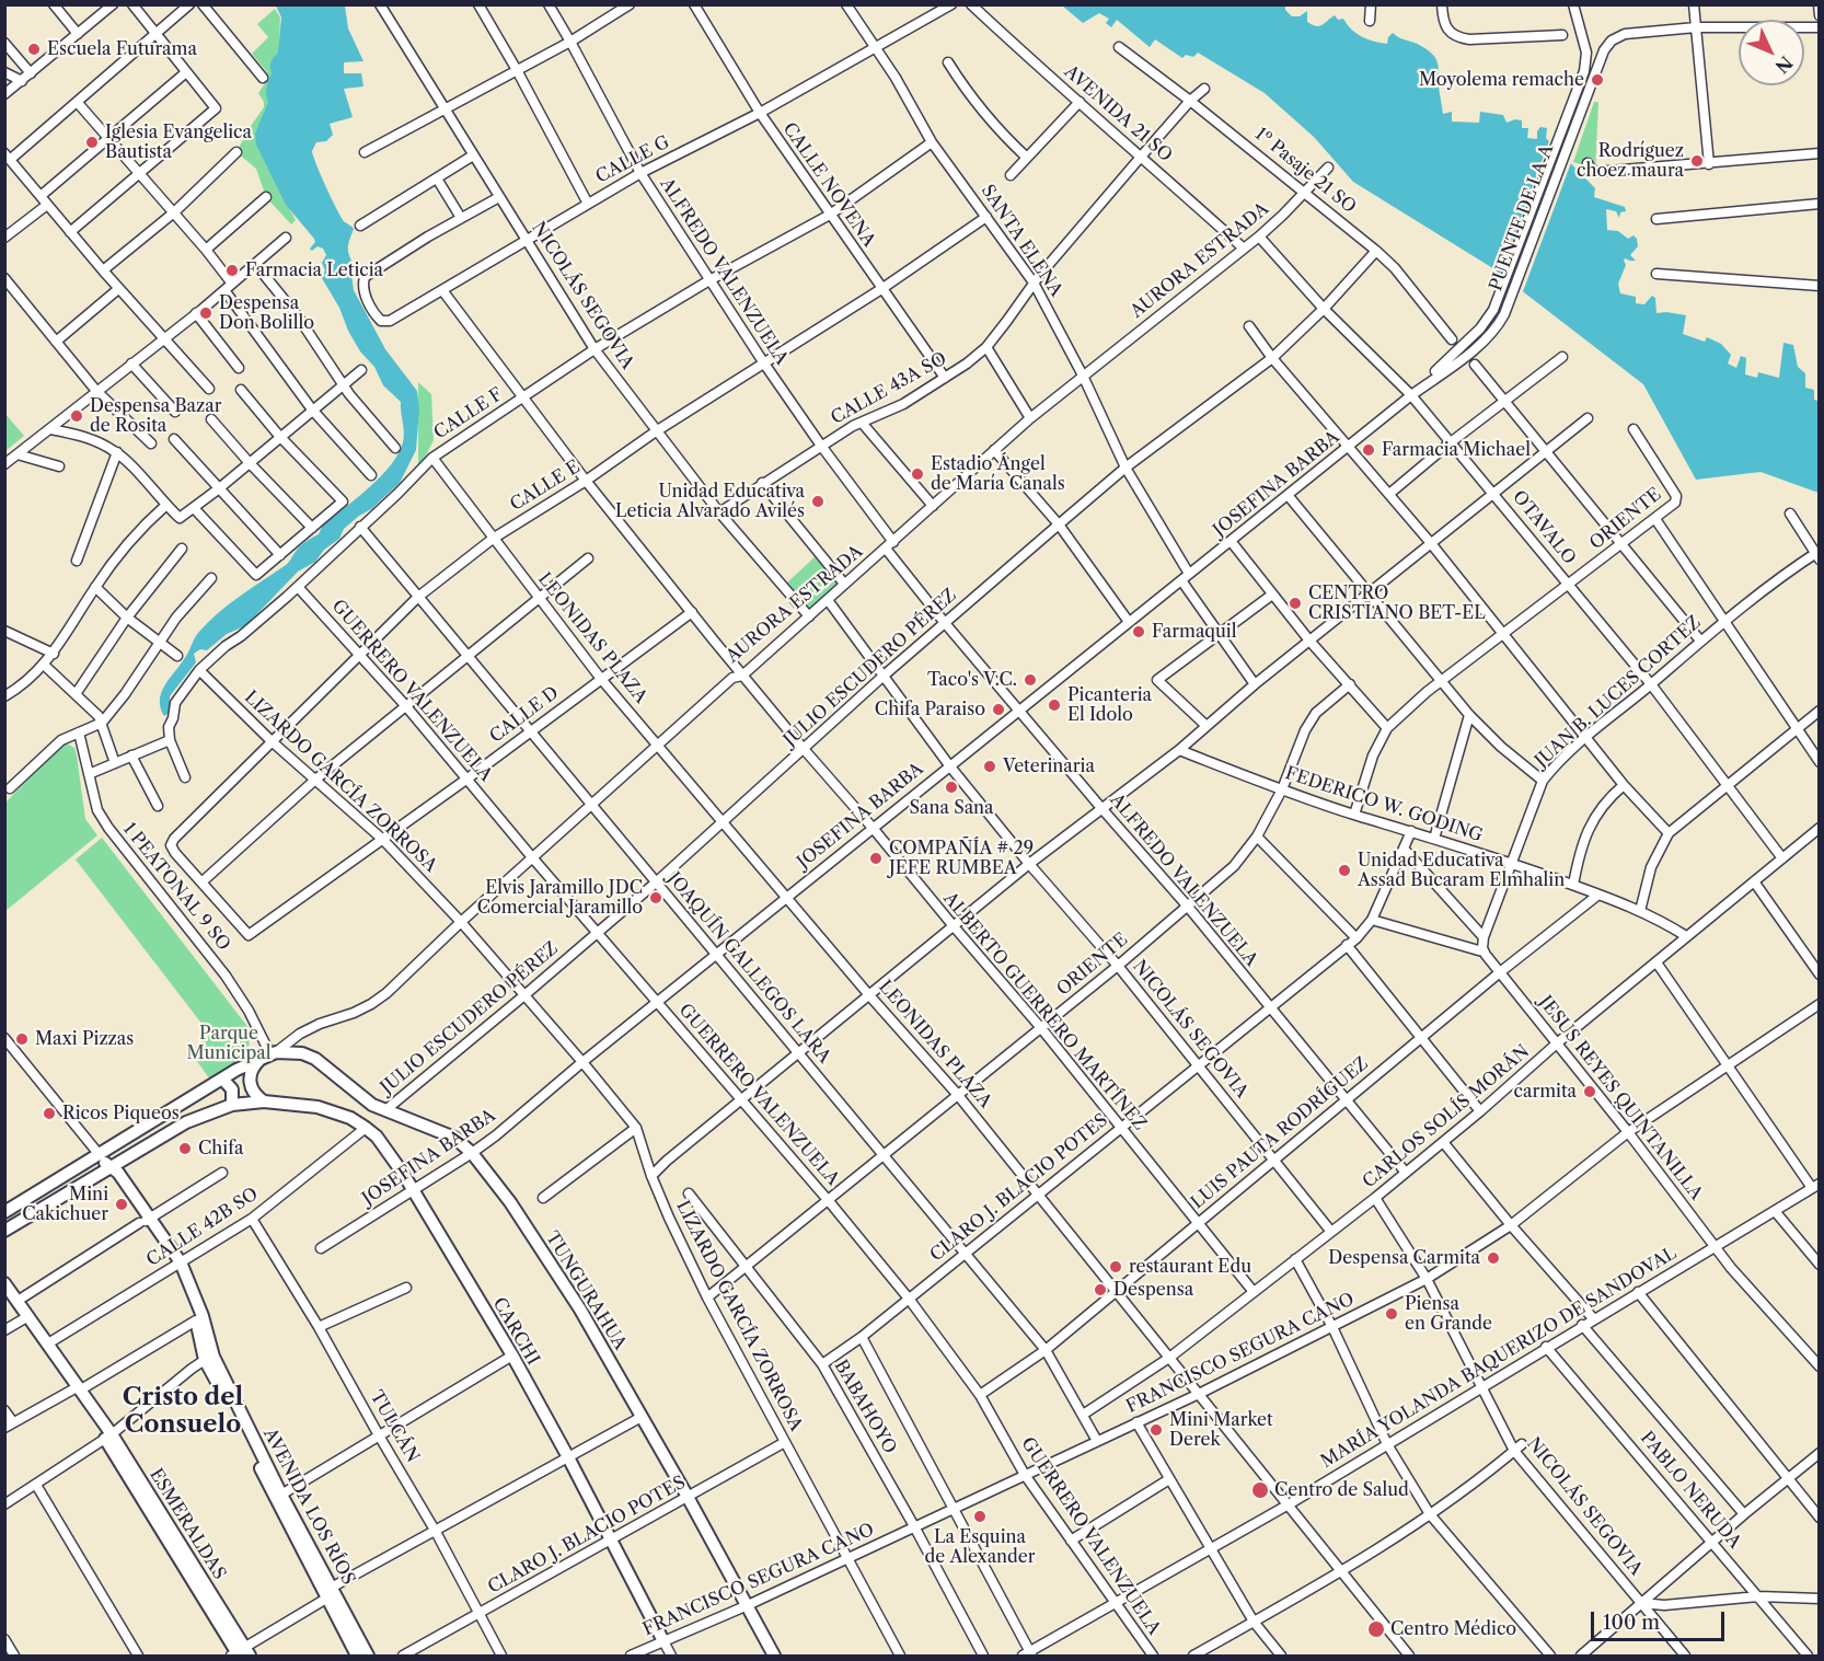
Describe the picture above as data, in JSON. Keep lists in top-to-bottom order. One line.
{"streets":{"main road":["TUNGURAHUA","CARCHI","AVENIDA LOS RÍOS","ESMERALDAS"],"street":["AVENIDA 21 SO","CALLE G","1º Pasaje 21 SO","CALLE NOVENA","PUENTE DE LA A","SANTA ELENA","AURORA ESTRADA","ALFREDO VALENZUELA","NICOLÁS SEGOVIA","CALLE 43A SO","CALLE F","JOSEFINA BARBA","CALLE E","ORIENTE","OTAVALO","LEONIDAS PLAZA","JULIO ESCUDERO PÉREZ","GUERRERO VALENZUELA","JUAN B. LUCES CORTEZ","CALLE D","LIZARDO GARCÍA ZORROSA","FEDERICO W. GODING","1 PEATONAL 9 SO","JOAQUÍN GALLEGOS LARA","ALBERTO GUERRERO MARTÍNEZ","JESUS REYES QUINTANILLA","CARLOS SOLÍS MORÁN","LUIS PAUTA RODRÍGUEZ","CLARO J. BLACIO POTES","CALLE 42B SO","FRANCISCO SEGURA CANO","MARÍA YOLANDA BAQUERIZO DE SANDOVAL","BABAHOYO","TULCÁN","PABLO NERUDA"]},"crossings":[["AVENIDA 21 SO","AURORA ESTRADA"],["AVENIDA 21 SO","CALLE 43A SO"],["CALLE G","CALLE NOVENA"],["CALLE G","SANTA ELENA"],["CALLE G","ALFREDO VALENZUELA"],["CALLE G","NICOLÁS SEGOVIA"],["CALLE G","ALBERTO GUERRERO MARTÍNEZ"],["1º Pasaje 21 SO","AURORA ESTRADA"],["1º Pasaje 21 SO","CALLE 43A SO"],["1º Pasaje 21 SO","JULIO ESCUDERO PÉREZ"],["CALLE NOVENA","CALLE 43A SO"],["CALLE NOVENA","CALLE F"],["CALLE NOVENA","CALLE E"],["PUENTE DE LA A","JOSEFINA BARBA"],["SANTA ELENA","AURORA ESTRADA"],["SANTA ELENA","CALLE 43A SO"],["SANTA ELENA","CALLE F"],["SANTA ELENA","JOSEFINA BARBA"],["SANTA ELENA","CALLE E"],["SANTA ELENA","JULIO ESCUDERO PÉREZ"],["AURORA ESTRADA","ALFREDO VALENZUELA"],["AURORA ESTRADA","NICOLÁS SEGOVIA"],["AURORA ESTRADA","OTAVALO"],["AURORA ESTRADA","LEONIDAS PLAZA"],["AURORA ESTRADA","GUERRERO VALENZUELA"],["AURORA ESTRADA","LIZARDO GARCÍA ZORROSA"],["AURORA ESTRADA","1 PEATONAL 9 SO"],["AURORA ESTRADA","JOAQUÍN GALLEGOS LARA"],["AURORA ESTRADA","ALBERTO GUERRERO MARTÍNEZ"],["AURORA ESTRADA","TUNGURAHUA"],["ALFREDO VALENZUELA","CALLE 43A SO"],["ALFREDO VALENZUELA","CALLE F"],["ALFREDO VALENZUELA","JOSEFINA BARBA"],["ALFREDO VALENZUELA","CALLE E"],["ALFREDO VALENZUELA","ORIENTE"],["ALFREDO VALENZUELA","JULIO ESCUDERO PÉREZ"],["ALFREDO VALENZUELA","CARLOS SOLÍS MORÁN"],["ALFREDO VALENZUELA","LUIS PAUTA RODRÍGUEZ"],["ALFREDO VALENZUELA","CLARO J. BLACIO POTES"],["NICOLÁS SEGOVIA","CALLE 43A SO"],["NICOLÁS SEGOVIA","CALLE F"],["NICOLÁS SEGOVIA","JOSEFINA BARBA"],["NICOLÁS SEGOVIA","CALLE E"],["NICOLÁS SEGOVIA","ORIENTE"],["NICOLÁS SEGOVIA","JULIO ESCUDERO PÉREZ"],["NICOLÁS SEGOVIA","CARLOS SOLÍS MORÁN"],["NICOLÁS SEGOVIA","LUIS PAUTA RODRÍGUEZ"],["NICOLÁS SEGOVIA","CLARO J. BLACIO POTES"],["NICOLÁS SEGOVIA","FRANCISCO SEGURA CANO"],["NICOLÁS SEGOVIA","MARÍA YOLANDA BAQUERIZO DE SANDOVAL"],["CALLE F","LEONIDAS PLAZA"],["CALLE F","GUERRERO VALENZUELA"],["CALLE F","LIZARDO GARCÍA ZORROSA"],["CALLE F","JOAQUÍN GALLEGOS LARA"],["CALLE F","ALBERTO GUERRERO MARTÍNEZ"],["JOSEFINA BARBA","OTAVALO"],["JOSEFINA BARBA","LEONIDAS PLAZA"],["JOSEFINA BARBA","GUERRERO VALENZUELA"],["JOSEFINA BARBA","LIZARDO GARCÍA ZORROSA"],["JOSEFINA BARBA","JOAQUÍN GALLEGOS LARA"],["JOSEFINA BARBA","ALBERTO GUERRERO MARTÍNEZ"],["JOSEFINA BARBA","TUNGURAHUA"],["JOSEFINA BARBA","CARCHI"],["CALLE E","LEONIDAS PLAZA"],["CALLE E","GUERRERO VALENZUELA"],["CALLE E","CALLE D"],["CALLE E","LIZARDO GARCÍA ZORROSA"],["CALLE E","JOAQUÍN GALLEGOS LARA"],["CALLE E","ALBERTO GUERRERO MARTÍNEZ"],["ORIENTE","OTAVALO"],["ORIENTE","LEONIDAS PLAZA"],["ORIENTE","GUERRERO VALENZUELA"],["ORIENTE","LIZARDO GARCÍA ZORROSA"],["ORIENTE","FEDERICO W. GODING"],["ORIENTE","JOAQUÍN GALLEGOS LARA"],["ORIENTE","ALBERTO GUERRERO MARTÍNEZ"],["ORIENTE","BABAHOYO"],["OTAVALO","JULIO ESCUDERO PÉREZ"],["OTAVALO","JUAN B. LUCES CORTEZ"],["OTAVALO","CARLOS SOLÍS MORÁN"],["LEONIDAS PLAZA","JULIO ESCUDERO PÉREZ"],["LEONIDAS PLAZA","CALLE D"],["LEONIDAS PLAZA","CARLOS SOLÍS MORÁN"],["LEONIDAS PLAZA","LUIS PAUTA RODRÍGUEZ"],["LEONIDAS PLAZA","CLARO J. BLACIO POTES"],["LEONIDAS PLAZA","FRANCISCO SEGURA CANO"],["LEONIDAS PLAZA","MARÍA YOLANDA BAQUERIZO DE SANDOVAL"],["JULIO ESCUDERO PÉREZ","GUERRERO VALENZUELA"],["JULIO ESCUDERO PÉREZ","LIZARDO GARCÍA ZORROSA"],["JULIO ESCUDERO PÉREZ","JOAQUÍN GALLEGOS LARA"],["JULIO ESCUDERO PÉREZ","ALBERTO GUERRERO MARTÍNEZ"],["JULIO ESCUDERO PÉREZ","TUNGURAHUA"],["GUERRERO VALENZUELA","CALLE D"],["GUERRERO VALENZUELA","LUIS PAUTA RODRÍGUEZ"],["GUERRERO VALENZUELA","CLARO J. BLACIO POTES"],["GUERRERO VALENZUELA","FRANCISCO SEGURA CANO"],["GUERRERO VALENZUELA","MARÍA YOLANDA BAQUERIZO DE SANDOVAL"],["JUAN B. LUCES CORTEZ","FEDERICO W. GODING"],["CALLE D","LIZARDO GARCÍA ZORROSA"],["CALLE D","JOAQUÍN GALLEGOS LARA"],["CALLE D","ALBERTO GUERRERO MARTÍNEZ"],["LIZARDO GARCÍA ZORROSA","CLARO J. BLACIO POTES"],["LIZARDO GARCÍA ZORROSA","FRANCISCO SEGURA CANO"],["FEDERICO W. GODING","CARLOS SOLÍS MORÁN"],["FEDERICO W. GODING","LUIS PAUTA RODRÍGUEZ"],["FEDERICO W. GODING","CLARO J. BLACIO POTES"],["1 PEATONAL 9 SO","TUNGURAHUA"],["JOAQUÍN GALLEGOS LARA","CARLOS SOLÍS MORÁN"],["JOAQUÍN GALLEGOS LARA","LUIS PAUTA RODRÍGUEZ"],["JOAQUÍN GALLEGOS LARA","CLARO J. BLACIO POTES"],["JOAQUÍN GALLEGOS LARA","FRANCISCO SEGURA CANO"],["ALBERTO GUERRERO MARTÍNEZ","CARLOS SOLÍS MORÁN"],["ALBERTO GUERRERO MARTÍNEZ","LUIS PAUTA RODRÍGUEZ"],["ALBERTO GUERRERO MARTÍNEZ","CLARO J. BLACIO POTES"],["JESUS REYES QUINTANILLA","CARLOS SOLÍS MORÁN"],["JESUS REYES QUINTANILLA","LUIS PAUTA RODRÍGUEZ"],["JESUS REYES QUINTANILLA","FRANCISCO SEGURA CANO"],["JESUS REYES QUINTANILLA","MARÍA YOLANDA BAQUERIZO DE SANDOVAL"],["CLARO J. BLACIO POTES","TUNGURAHUA"],["CLARO J. BLACIO POTES","CARCHI"],["CLARO J. BLACIO POTES","BABAHOYO"],["CLARO J. BLACIO POTES","TULCÁN"],["CALLE 42B SO","CARCHI"],["CALLE 42B SO","TULCÁN"],["CALLE 42B SO","AVENIDA LOS RÍOS"],["CALLE 42B SO","ESMERALDAS"],["TUNGURAHUA","FRANCISCO SEGURA CANO"],["CARCHI","FRANCISCO SEGURA CANO"],["CARCHI","AVENIDA LOS RÍOS"],["FRANCISCO SEGURA CANO","BABAHOYO"],["MARÍA YOLANDA BAQUERIZO DE SANDOVAL","PABLO NERUDA"]],"districts":["Cristo del Consuelo"],"parks":["Parque Municipal"],"places":["Escuela Futurama","Moyolema remache","Iglesia Evangelica Bautista","Rodríguez choez maura","Farmacia Leticia","Despensa Don Bolillo","Despensa Bazar de Rosita","Farmacia Michael","Estadio Ángel de María Canals","Unidad Educativa Leticia Alvarado Avilés","CENTRO CRISTIANO BET-EL","Farmaquil","Taco's V.C.","Picanteria El Idolo","Chifa Paraiso","Veterinaria","Sana Sana","COMPAÑÍA # 29 JEFE RUMBEA","Unidad Educativa Assad Bucaram Elmhalin","Elvis Jaramillo JDC Comercial Jaramillo","Maxi Pizzas","carmita","Ricos Piqueos","Chifa","Mini Cakichuer","Despensa Carmita","restaurant Edu","Despensa","Piensa en Grande","Mini Market Derek","Centro de Salud","La Esquina de Alexander","Centro Médico"],"scale_bar":"100 m","north":"bottom right"}
